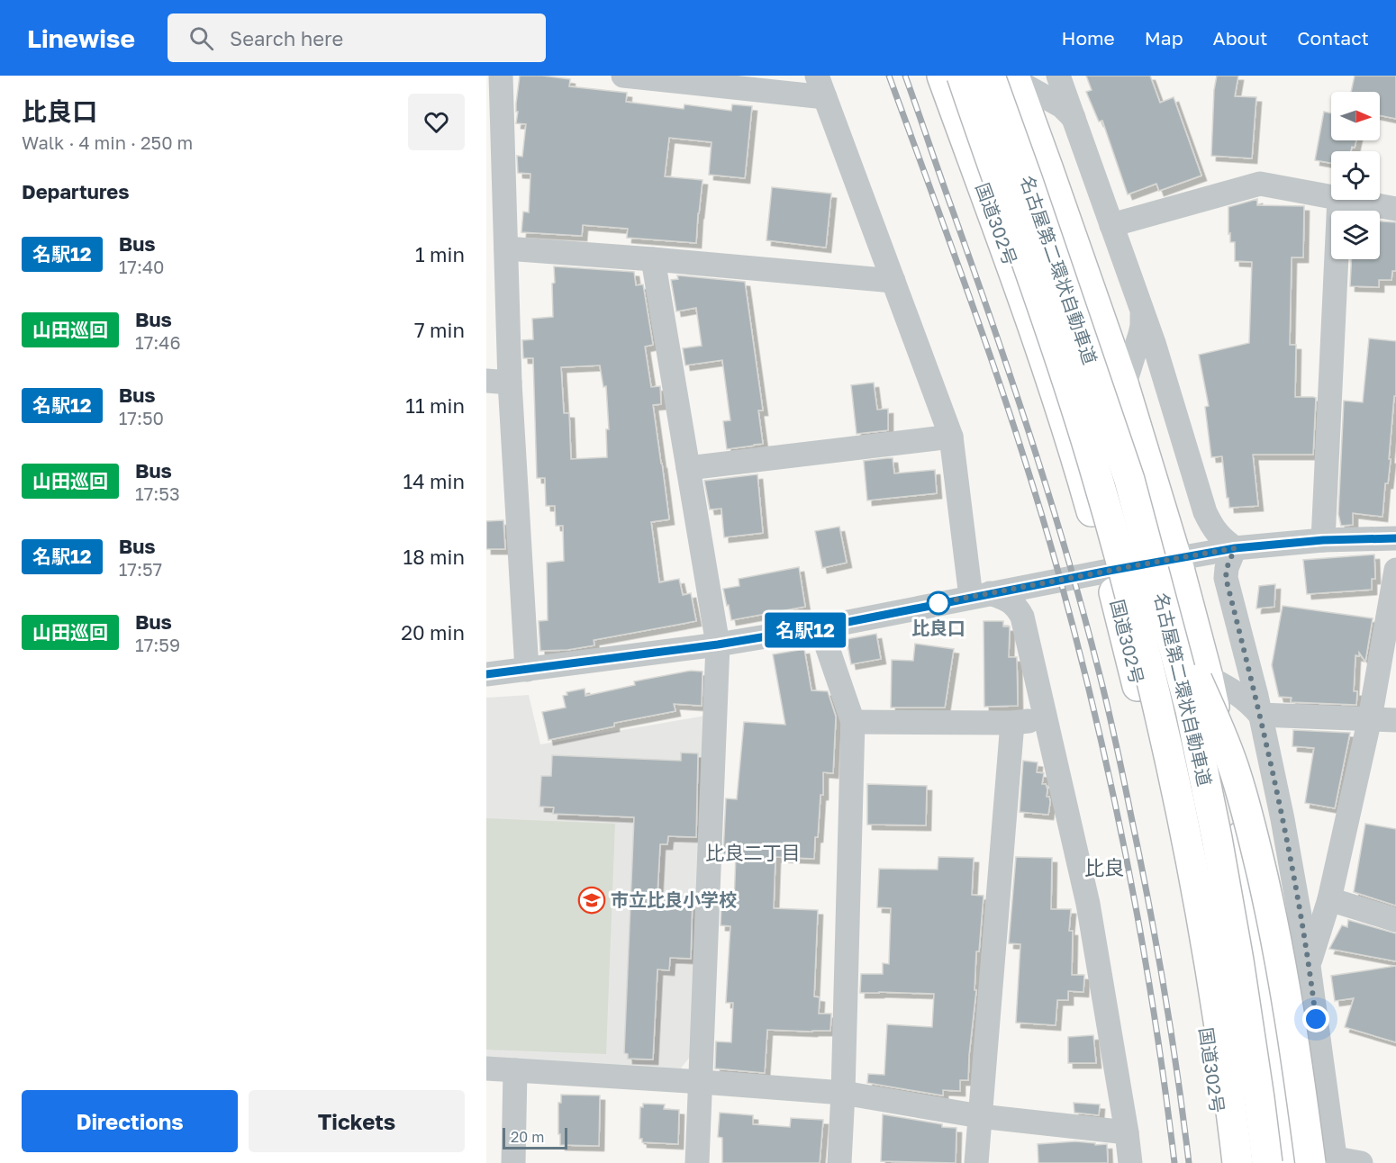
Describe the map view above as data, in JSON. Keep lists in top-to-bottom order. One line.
{"streets":{"highway":["国道302号","名古屋第二環状自動車道"]},"districts":["比良二丁目","比良"],"places":{"other":["比良口"],"school or university":["市立比良小学校"]},"lines":["bus line 名駅12"],"scale_bar":"20 m","north":"right","page":{"header":"Linewise","search":"Search here","nav":["Home","Map","About","Contact"],"heading":[["比良口","Walk · 4 min · 250 m"],"Departures"],"on_map":"名駅12","list":[{"mark":"名駅12","name":"Bus","note":"17:40","value":"1 min"},{"mark":"山田巡回","name":"Bus","note":"17:46","value":"7 min"},{"mark":"名駅12","name":"Bus","note":"17:50","value":"11 min"},{"mark":"山田巡回","name":"Bus","note":"17:53","value":"14 min"},{"mark":"名駅12","name":"Bus","note":"17:57","value":"18 min"},{"mark":"山田巡回","name":"Bus","note":"17:59","value":"20 min"}],"buttons":["Directions","Tickets"],"scale":"20 m"}}
